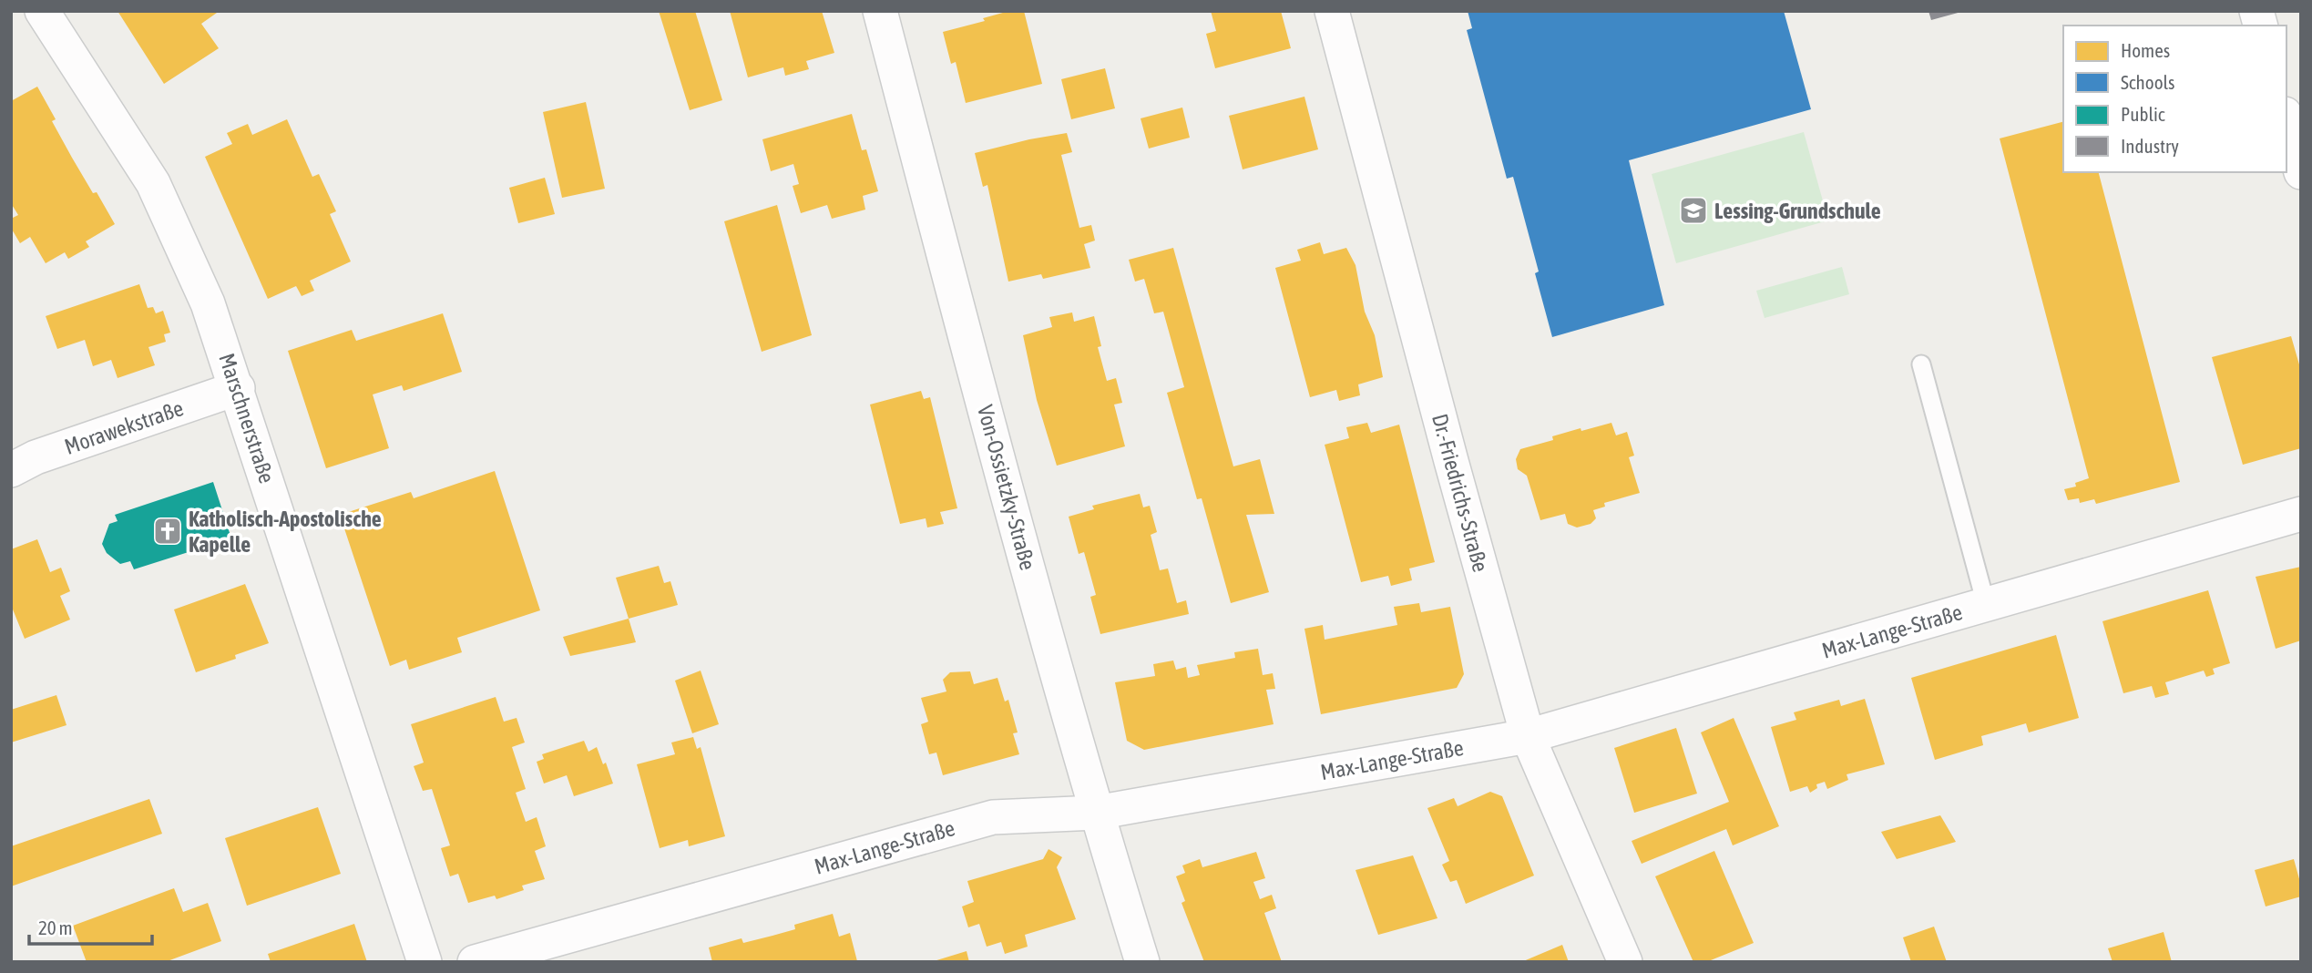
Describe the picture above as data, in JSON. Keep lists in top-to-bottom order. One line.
{"streets":{"street":["Marschnerstraße","Morawekstraße","Von-Ossietzky-Straße","Dr.-Friedrichs-Straße","Max-Lange-Straße"]},"crossings":[["Marschnerstraße","Morawekstraße"],["Von-Ossietzky-Straße","Max-Lange-Straße"],["Dr.-Friedrichs-Straße","Max-Lange-Straße"]],"places":{"school or university":["Lessing-Grundschule"],"church":["Katholisch-Apostolische Kapelle"]},"legend":["Homes","Schools","Public","Industry"],"scale_bar":"20 m"}
